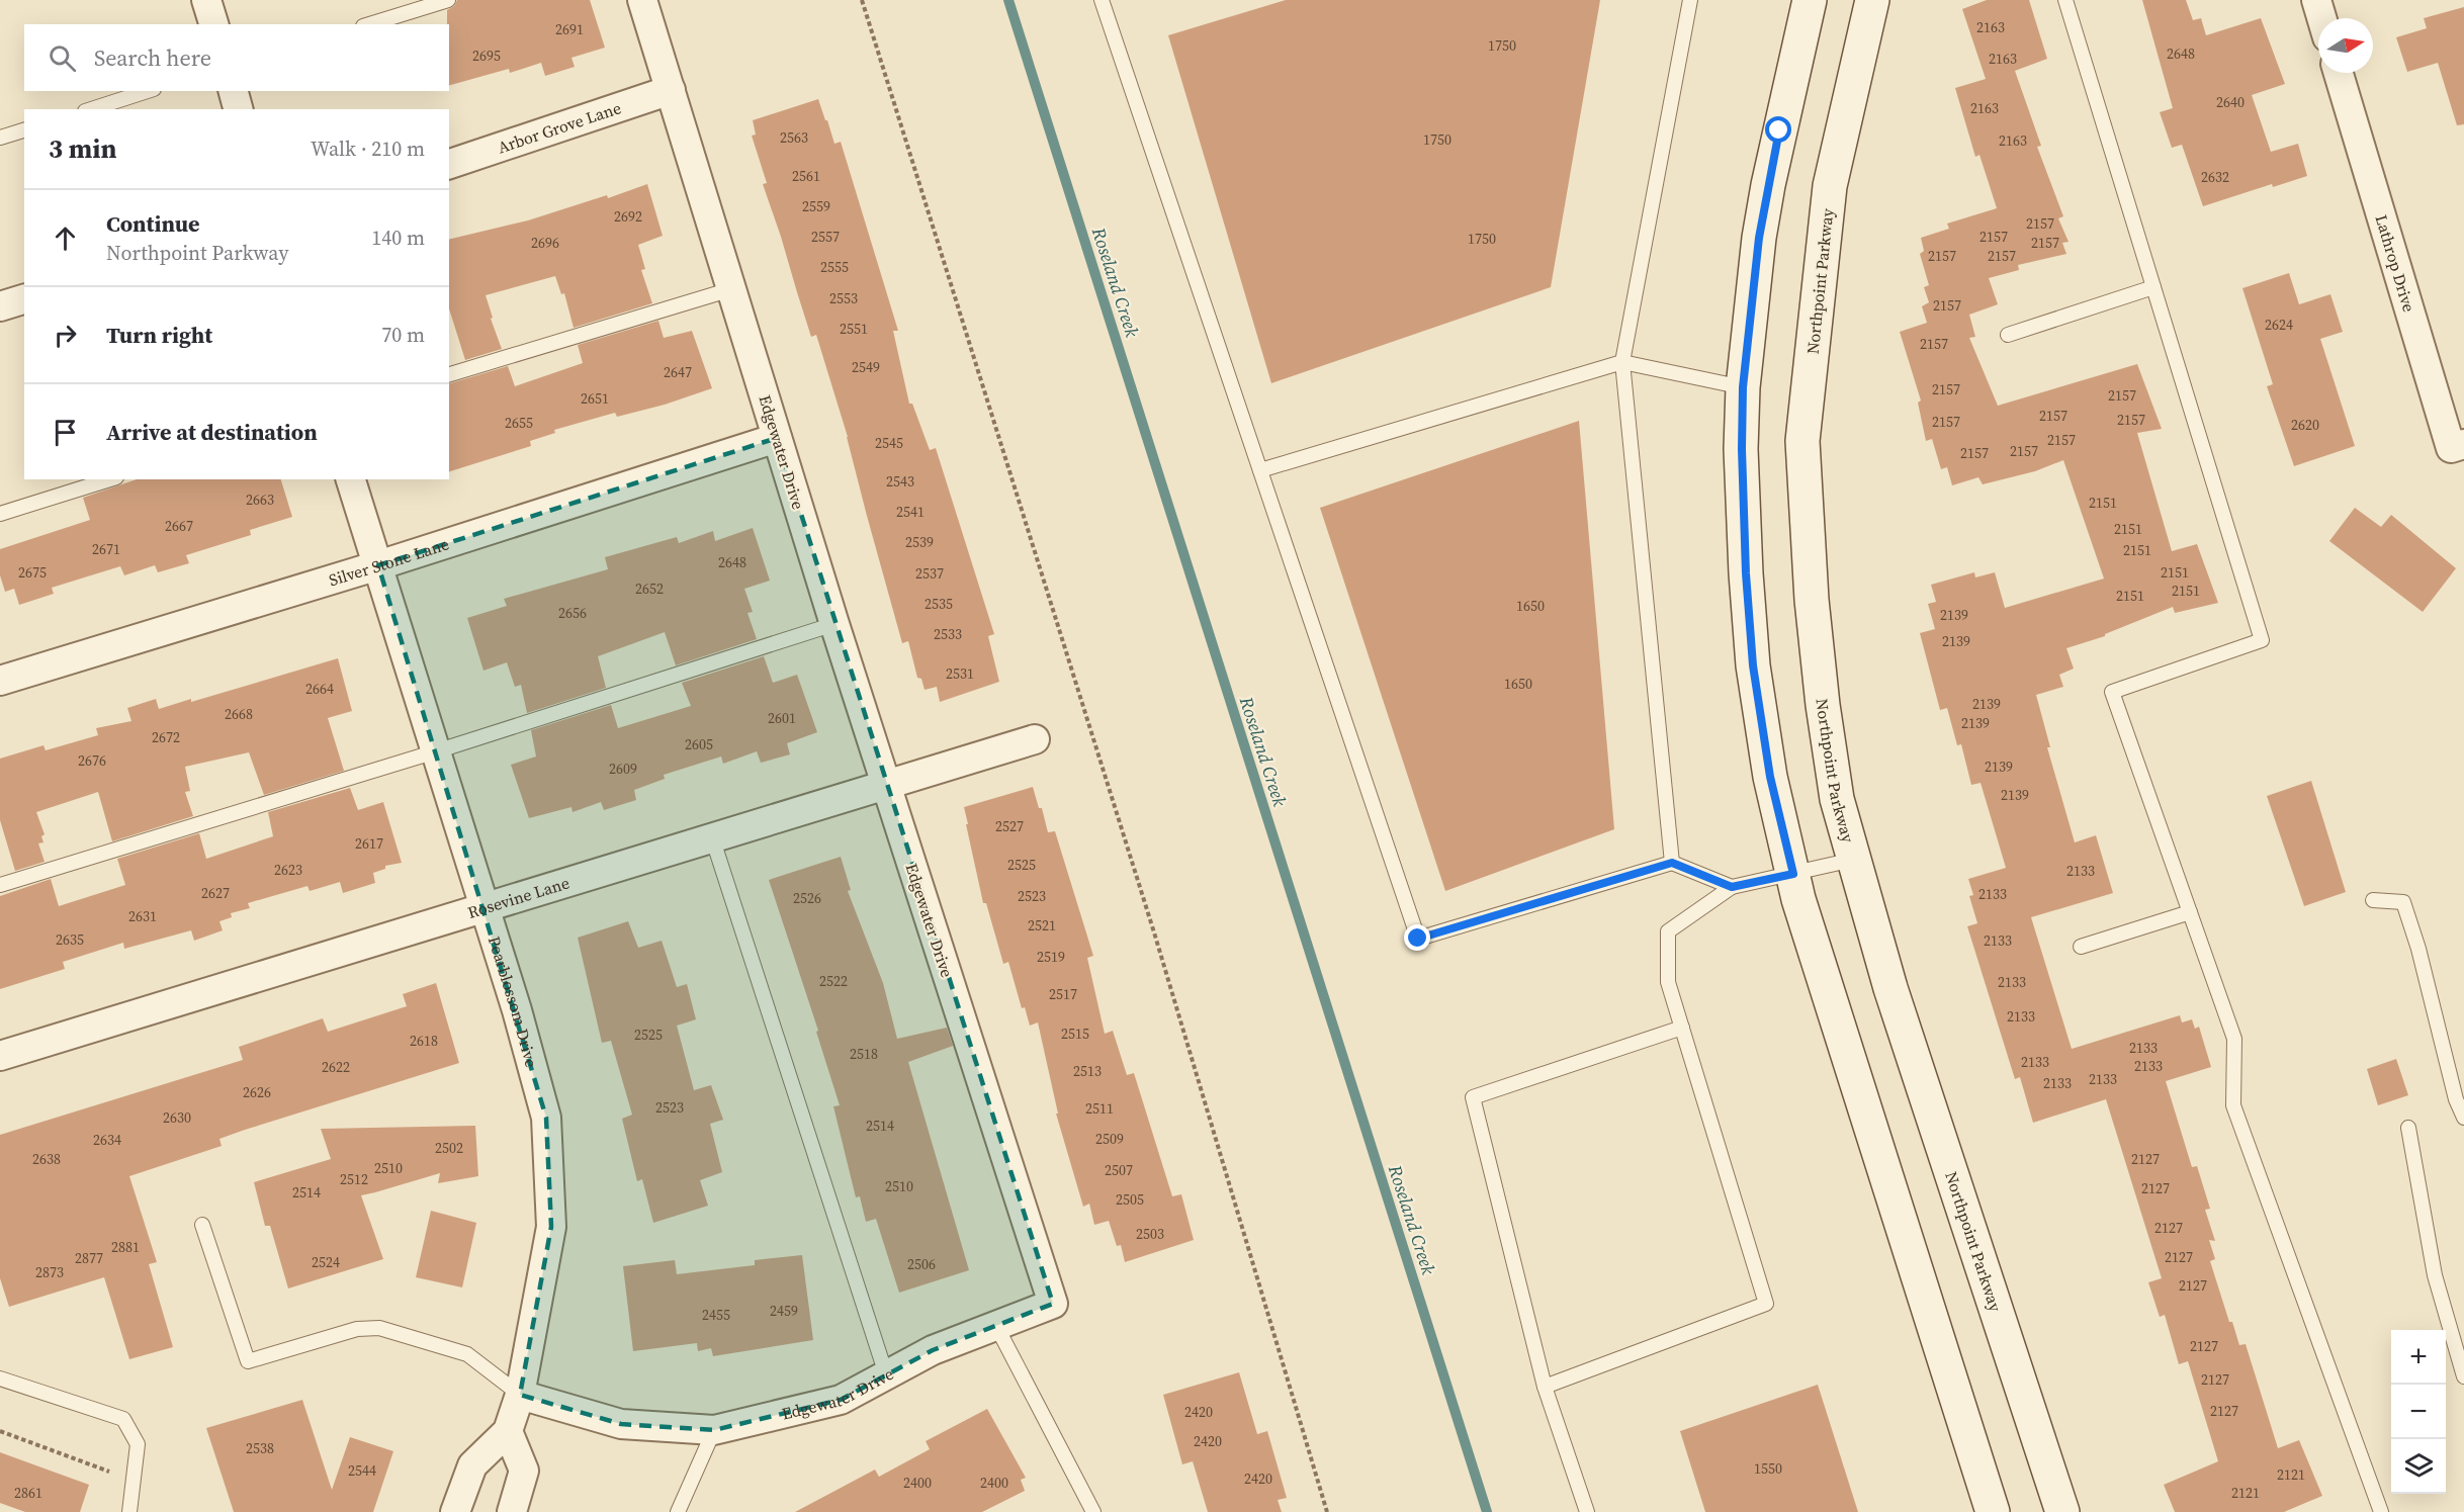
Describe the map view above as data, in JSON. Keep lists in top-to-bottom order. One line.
{"streets":{"street":["Arbor Grove Lane","Lathrop Drive","Northpoint Parkway","Edgewater Drive","Silver Stone Lane","Rosevine Lane","Pearblossom Drive"]},"crossings":[["Arbor Grove Lane","Edgewater Drive"],["Edgewater Drive","Silver Stone Lane"],["Edgewater Drive","Rosevine Lane"],["Edgewater Drive","Pearblossom Drive"],["Silver Stone Lane","Pearblossom Drive"],["Rosevine Lane","Pearblossom Drive"]],"water":["Roseland Creek"],"house_numbers":["2163","2691","1750","2648","2695","2163","2640","2163","2563","1750","2163","2561","2632","2559","2692","2157","2557","2157","1750","2696","2157","2157","2157","2555","2553","2157","2624","2551","2157","2549","2647","2157","2157","2651","2157","2157","2157","2655","2620","2157","2545","2157","2157","2543","2663","2151","2541","2667","2151","2539","2671","2151","2648","2675","2151","2537","2652","2151","2151","2535","1650","2656","2139","2533","2139","2531","1650","2664","2139","2668","2601","2139","2672","2605","2676","2139","2609","2139","2527","2617","2525","2623","2133","2627","2133","2523","2526","2631","2521","2635","2133","2519","2522","2133","2517","2133","2515","2525","2618","2133","2518","2133","2133","2622","2513","2133","2133","2626","2523","2511","2630","2514","2509","2634","2502","2638","2127","2510","2507","2512","2510","2127","2514","2505","2127","2503","2881","2127","2877","2524","2506","2873","2127","2459","2455","2127","2127","2127","2420","2420","2538","1550","2544","2121","2420","2400","2400","2861","2121"],"north":"right","page":{"search":"Search here","heading":["3 min","Walk · 210 m"],"list":[["Continue","Northpoint Parkway","140 m"],["Turn right","70 m"],"Arrive at destination"],"map_buttons":["+","−"]}}
